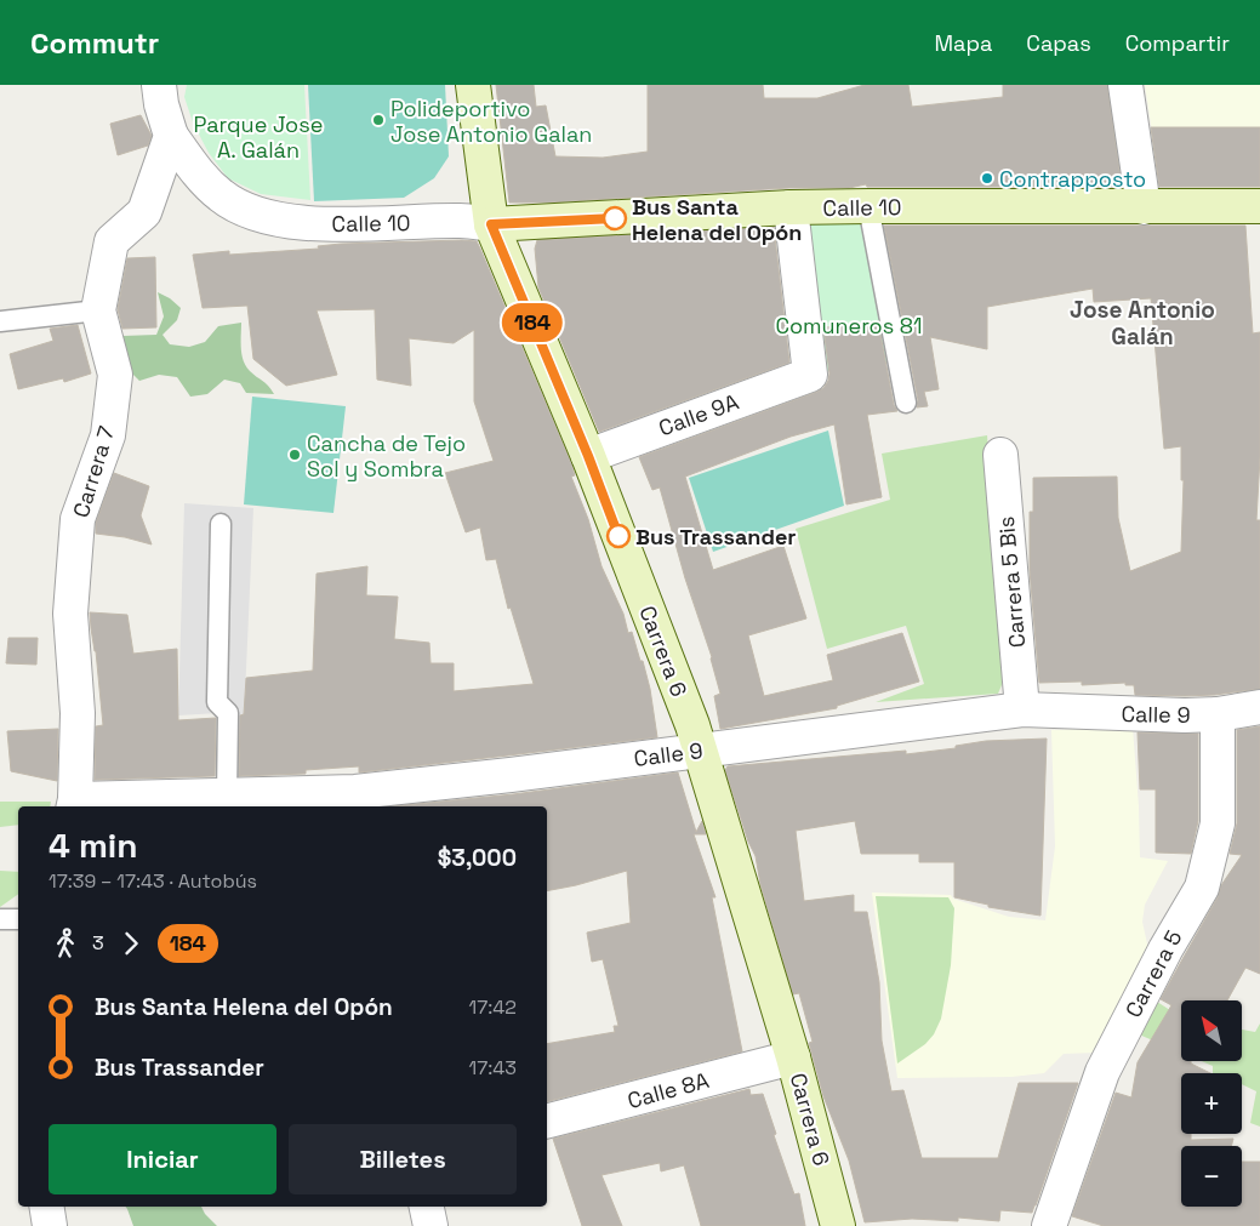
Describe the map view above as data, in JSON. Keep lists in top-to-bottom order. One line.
{"streets":{"main road":["Calle 10","Carrera 6"],"street":["Calle 9A","Carrera 7","Carrera 5 Bis","Calle 9","Carrera 5","Calle 8A"]},"crossings":[["Calle 10","Calle 9A"],["Calle 10","Carrera 7"],["Calle 10","Carrera 6"],["Calle 9A","Carrera 6"],["Carrera 7","Calle 9"],["Carrera 5 Bis","Calle 9"],["Carrera 6","Calle 9"],["Carrera 6","Calle 8A"],["Calle 9","Carrera 5"]],"districts":["Jose Antonio Galán"],"parks":["Parque Jose A. Galán","Comuneros 81"],"places":["Polideportivo Jose Antonio Galan","Contrapposto","Bus Santa Helena del Opón","Cancha de Tejo Sol y Sombra","Bus Trassander"],"lines":["bus line 184"],"north":"top left","page":{"header":"Commutr","nav":["Mapa","Capas","Compartir"],"on_map":"184","heading":["4 min","17:39 – 17:43 · Autobús","$3,000"],"legs":["3","184"],"list":[{"name":"Bus Santa Helena del Opón","value":"17:42"},{"name":"Bus Trassander","value":"17:43"}],"map_buttons":["+","−"],"buttons":["Iniciar","Billetes"]}}
